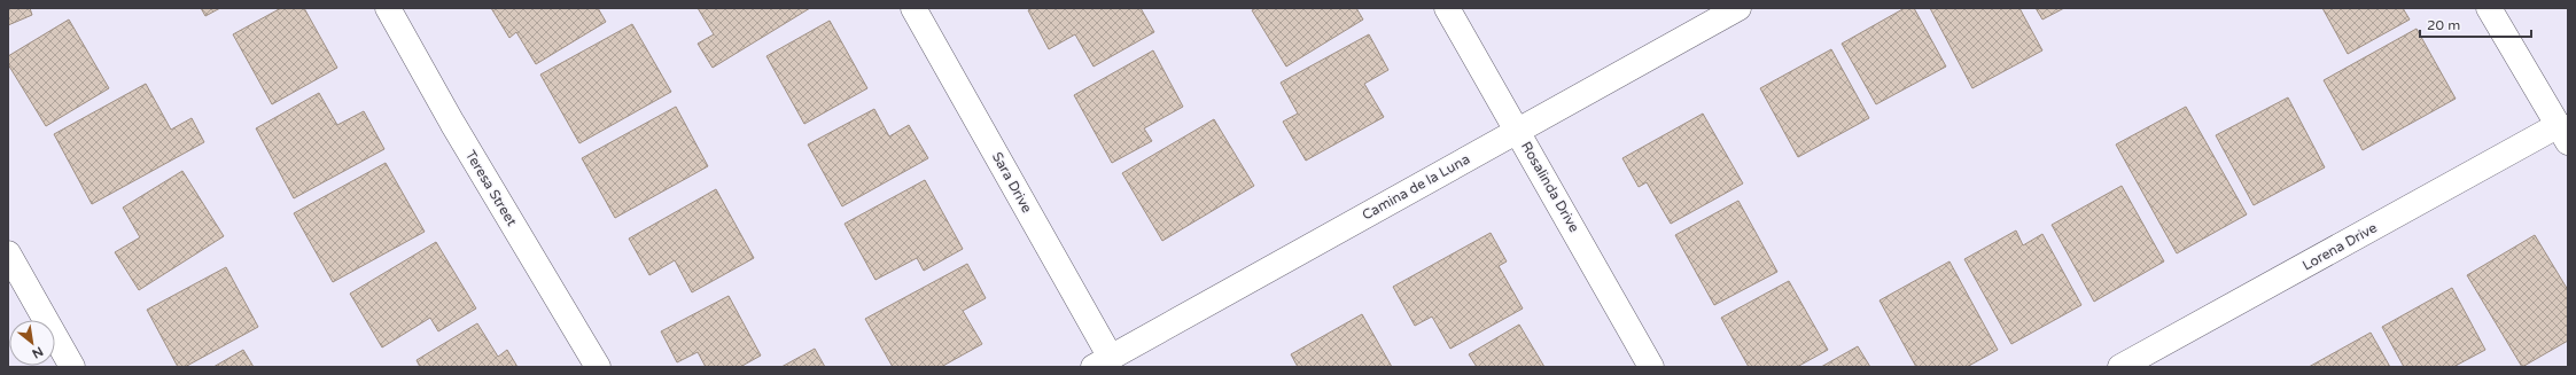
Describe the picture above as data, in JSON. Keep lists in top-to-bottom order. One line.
{"streets":{"street":["Sara Drive","Camina de la Luna","Rosalinda Drive","Teresa Street","Lorena Drive"]},"crossings":[["Sara Drive","Camina de la Luna"],["Camina de la Luna","Rosalinda Drive"]],"scale_bar":"20 m","north":"bottom right"}
